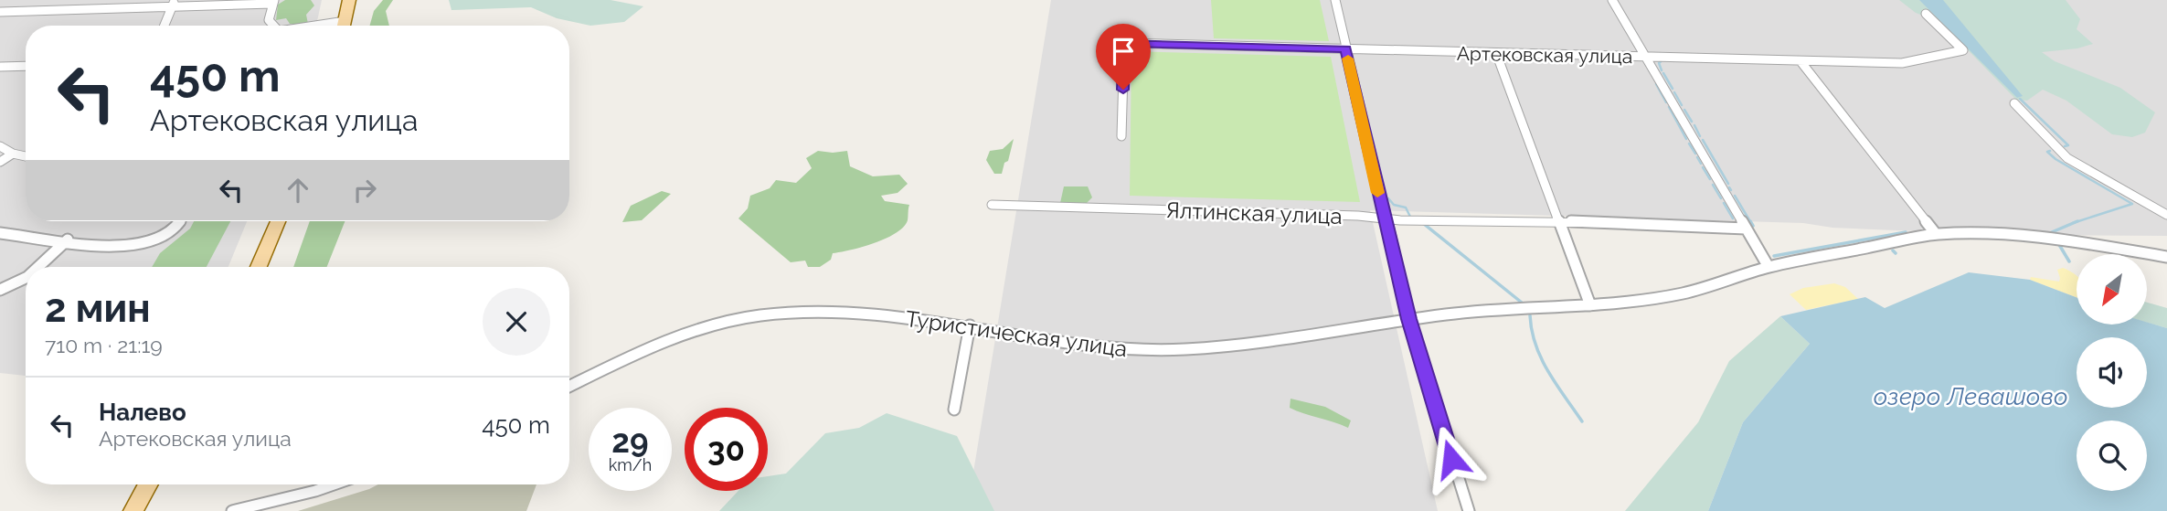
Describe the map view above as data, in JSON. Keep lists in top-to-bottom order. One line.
{"streets":{"street":["Артековская улица","Ялтинская улица","Туристическая улица"]},"water":["озеро Левашово"],"north":"bottom left","page":{"turn":["450 m","Артековская улица"],"heading":["2 мин","710 m · 21:19"],"list":[{"name":"Налево","note":"Артековская улица","value":"450 m"}],"speed":"29 km/h","limit":"30"}}
